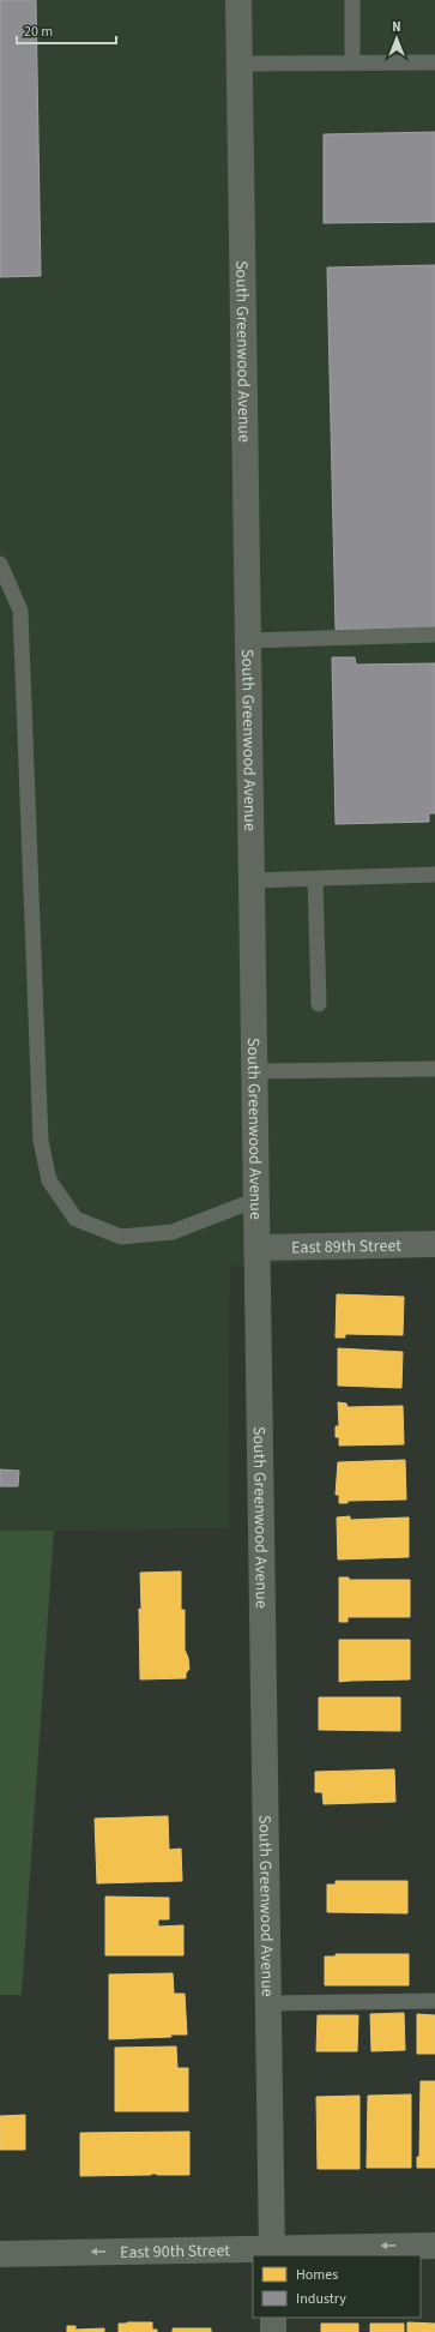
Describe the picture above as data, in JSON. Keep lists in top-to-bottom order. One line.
{"streets":{"street":["South Greenwood Avenue","East 89th Street","East 90th Street"]},"crossings":[["South Greenwood Avenue","East 89th Street"],["South Greenwood Avenue","East 90th Street"]],"one_way":["East 90th Street"],"legend":["Homes","Industry"],"scale_bar":"20 m","north":"top"}
